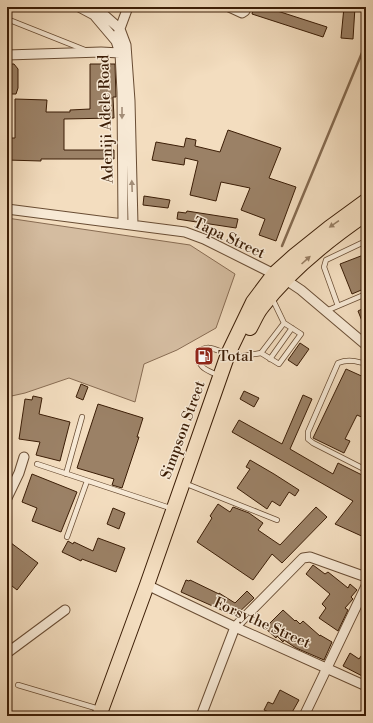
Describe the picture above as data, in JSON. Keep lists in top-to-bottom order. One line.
{"streets":{"main road":["Simpson Street"],"street":["Adeniji Adele Road","Tapa Street","Forsythe Street"]},"crossings":[["Adeniji Adele Road","Tapa Street"],["Tapa Street","Simpson Street"],["Simpson Street","Forsythe Street"]],"places":{"fuel station":["Total"]}}
